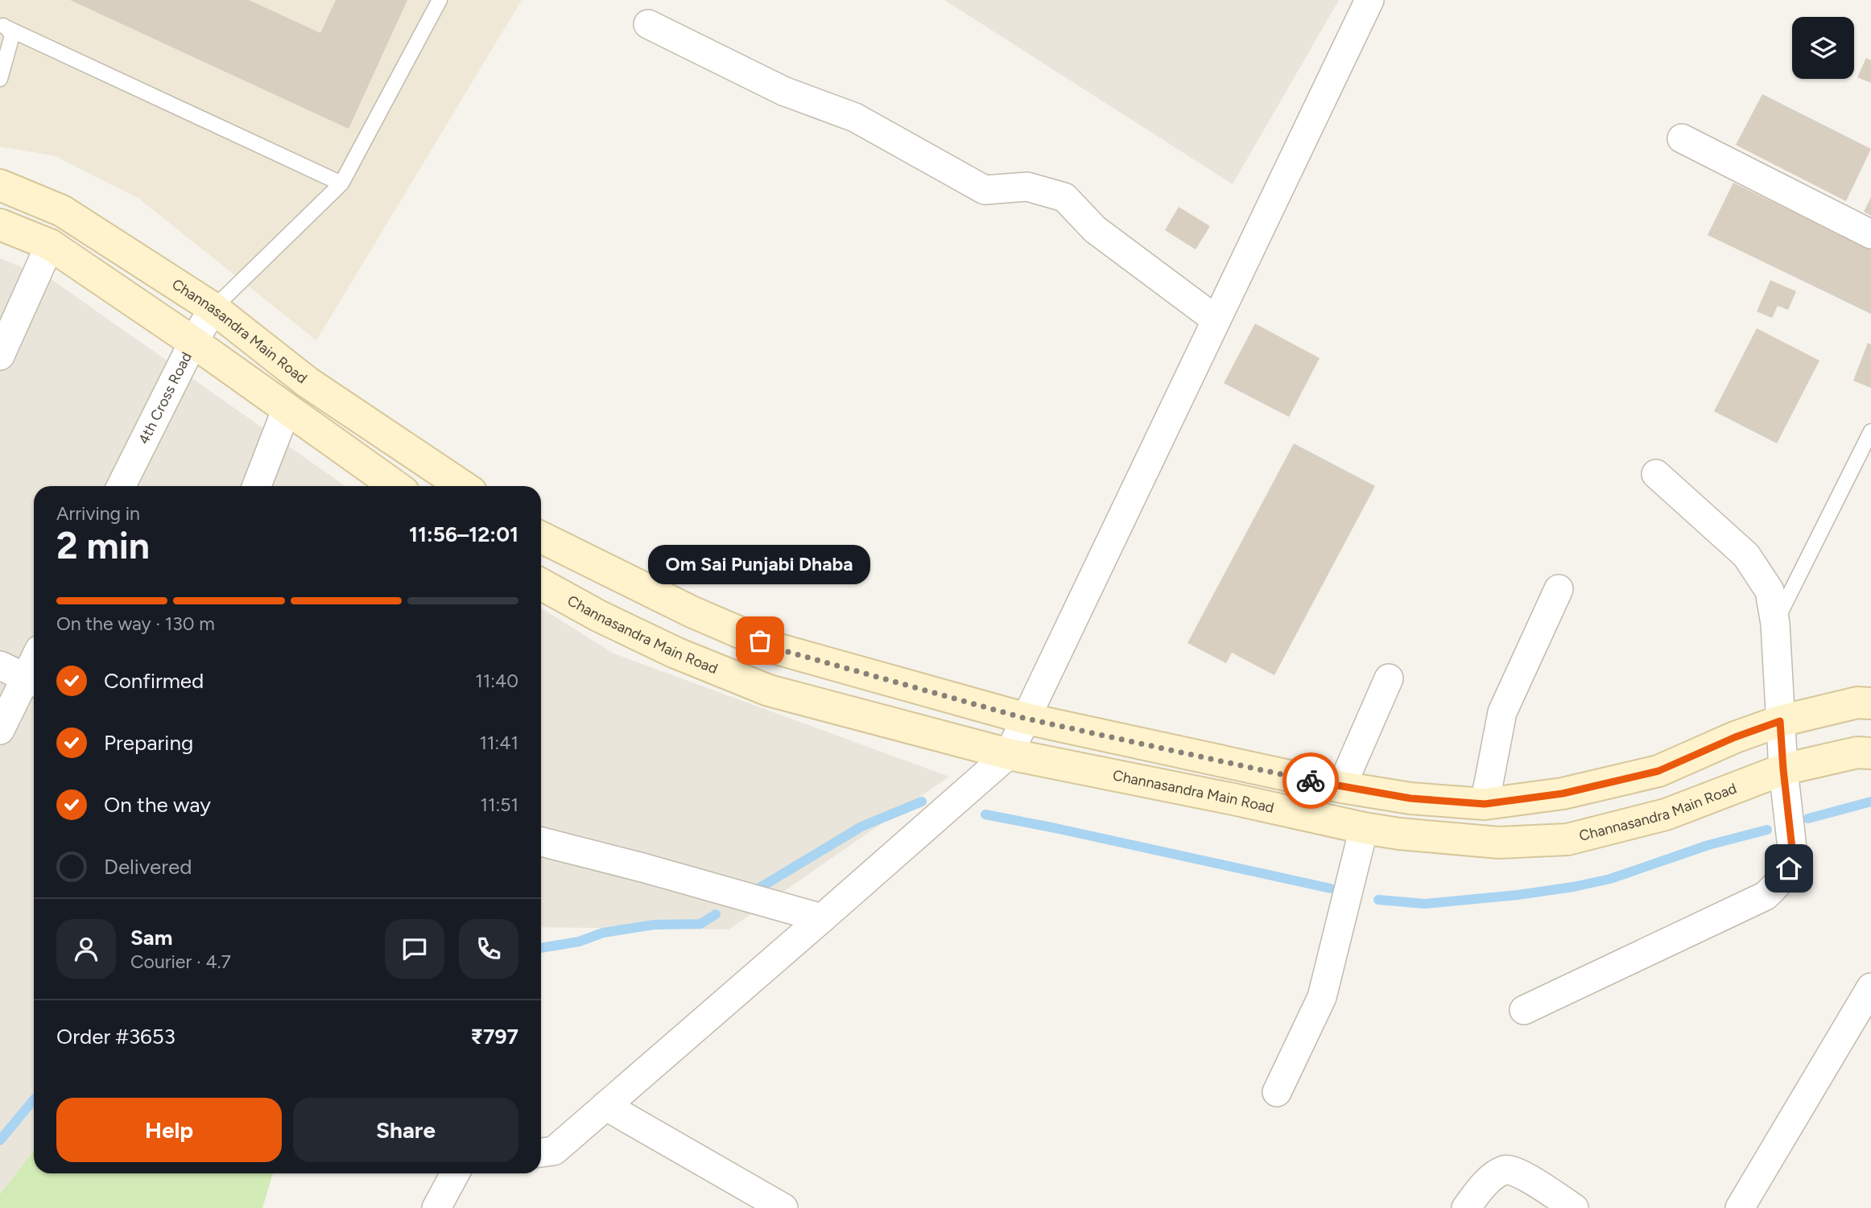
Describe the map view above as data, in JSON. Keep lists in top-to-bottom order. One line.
{"streets":{"main road":["Channasandra Main Road"],"street":["4th Cross Road"]},"crossings":[["Channasandra Main Road","4th Cross Road"]],"places":["Om Sai Punjabi Dhaba"],"page":{"heading":["2 min","Arriving in","11:56–12:01"],"panel":["Sam","Courier · 4.7","Order #3653","₹797"],"bubble":"Om Sai Punjabi Dhaba","bar":"On the way · 130 m","list":[["Confirmed","11:40"],["Preparing","11:41"],["On the way","11:51"],"Delivered"],"buttons":["Help","Share"]}}
